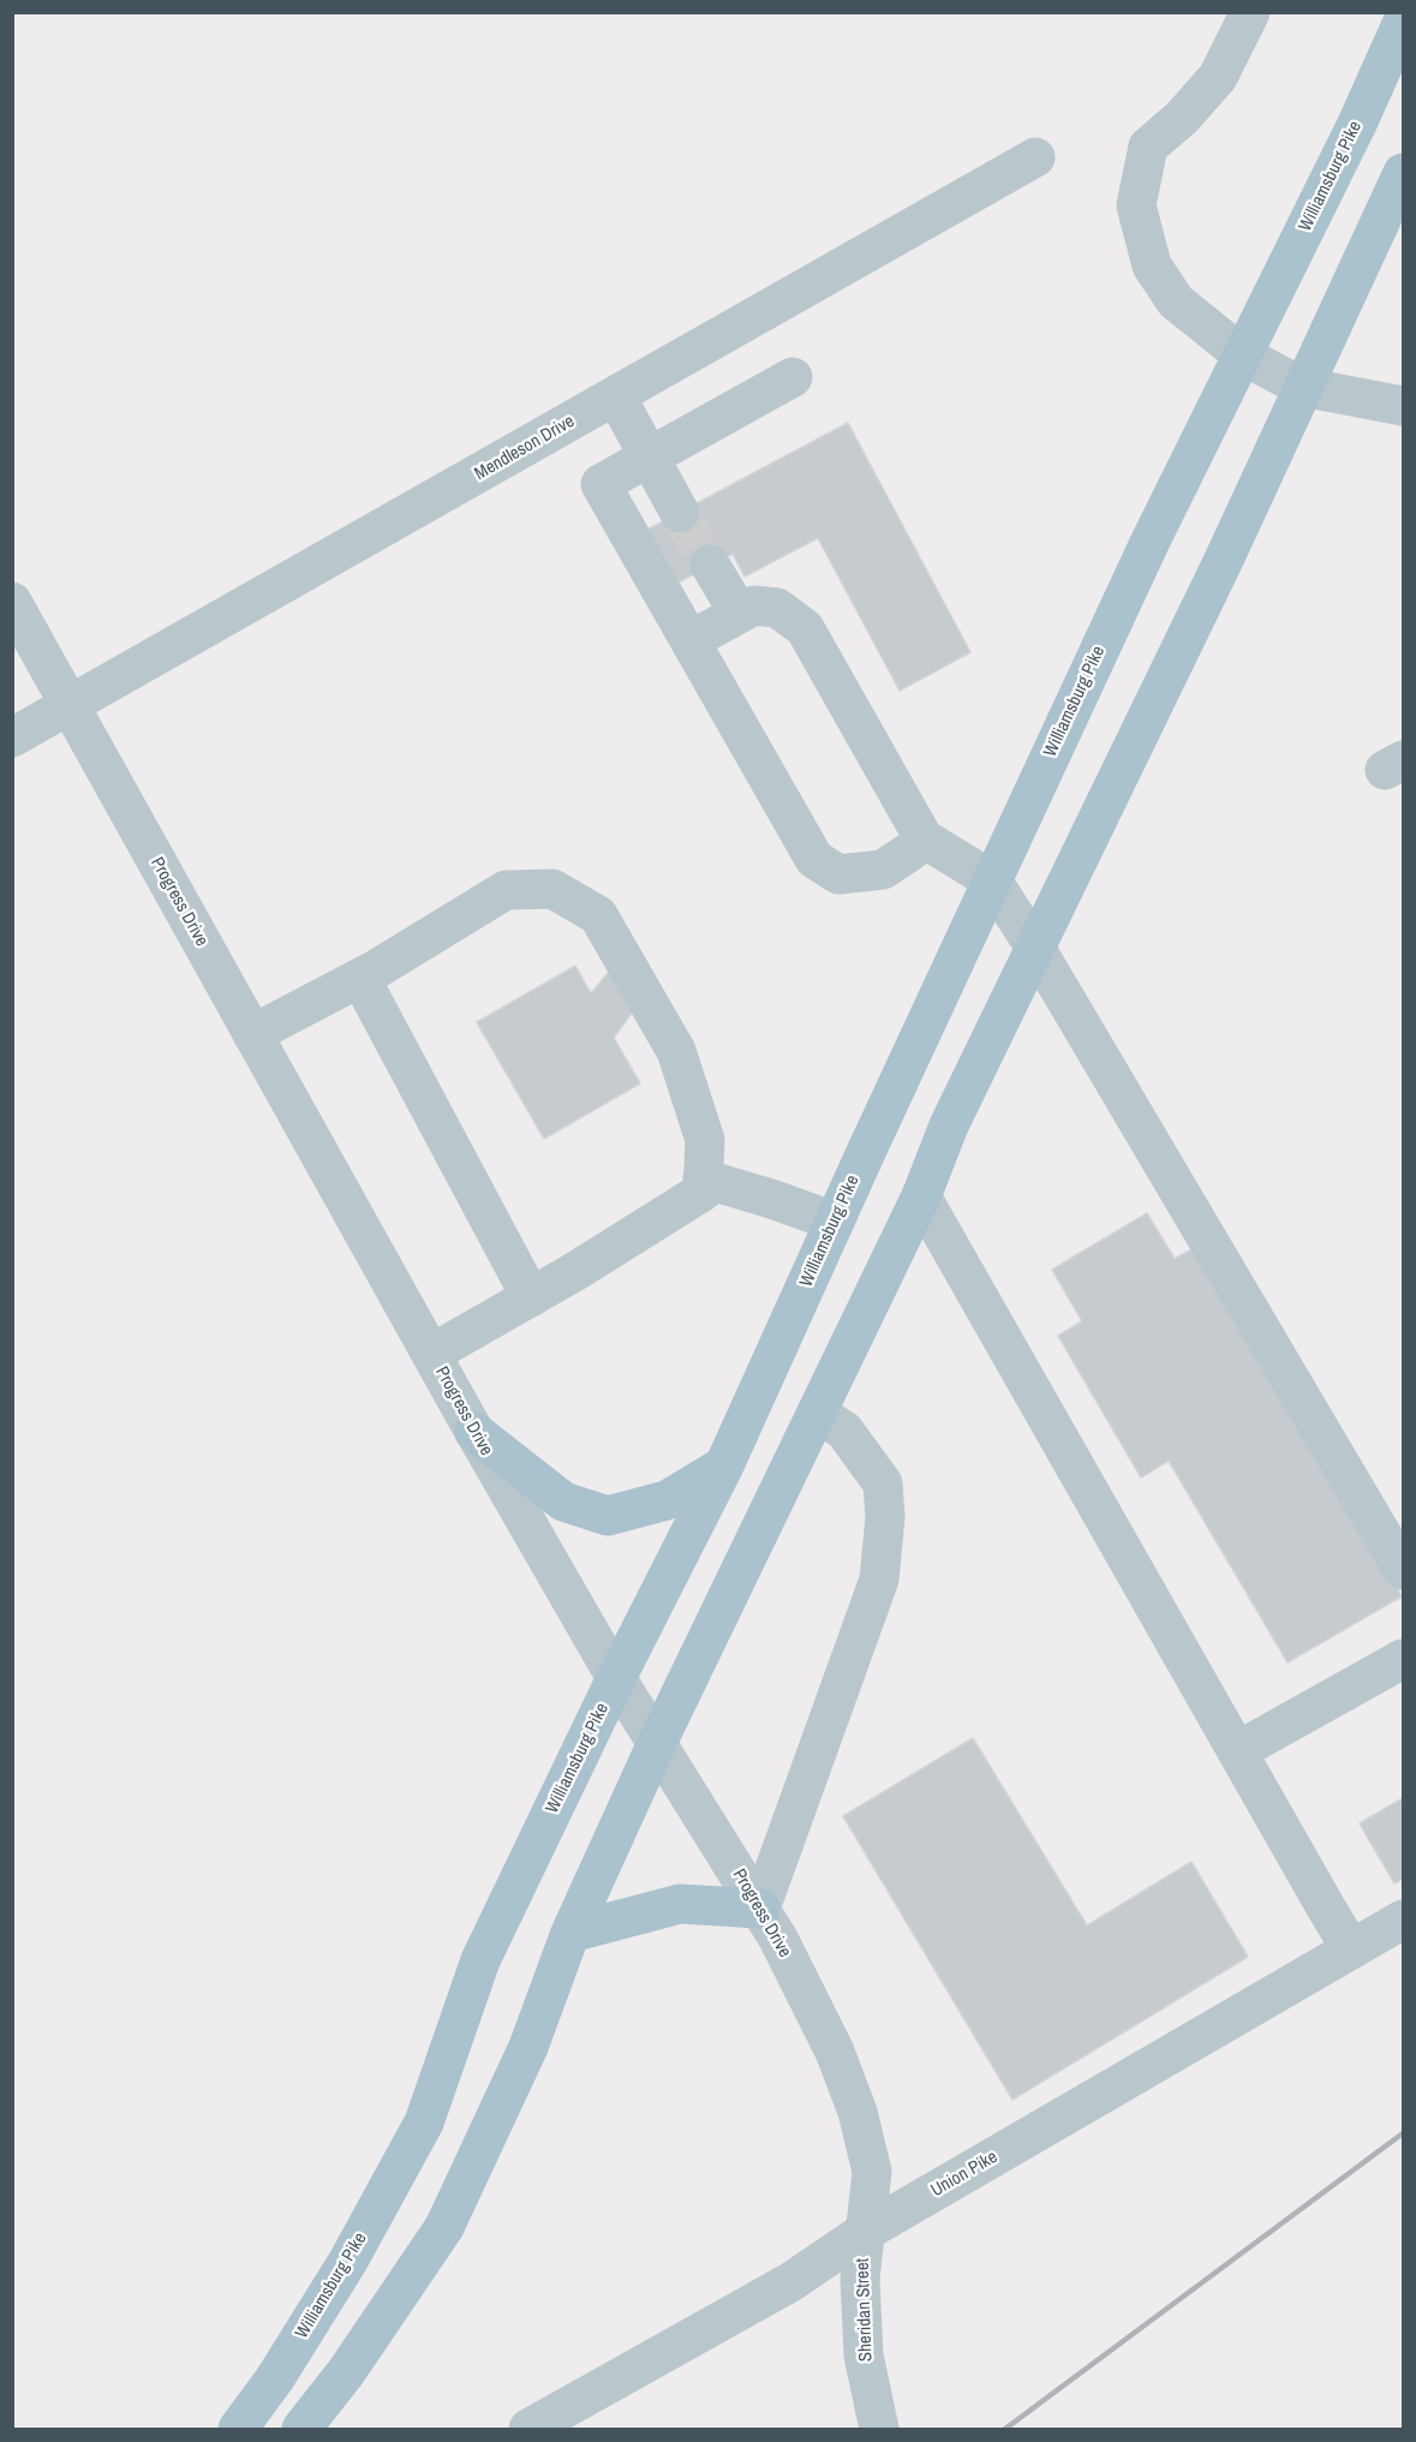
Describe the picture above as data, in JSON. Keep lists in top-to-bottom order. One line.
{"streets":{"main road":["Williamsburg Pike"],"street":["Mendleson Drive","Progress Drive","Union Pike","Sheridan Street"]},"crossings":[["Williamsburg Pike","Progress Drive"],["Mendleson Drive","Progress Drive"],["Progress Drive","Union Pike"],["Progress Drive","Sheridan Street"],["Union Pike","Sheridan Street"]]}
